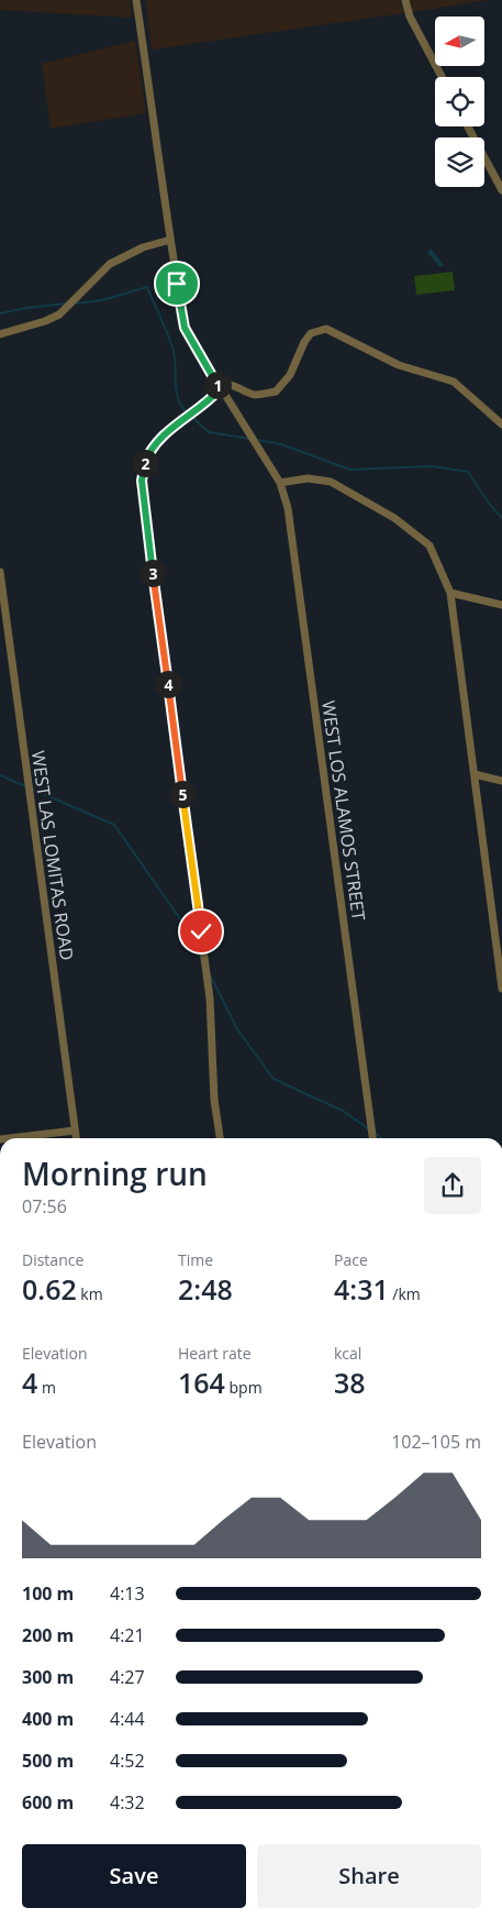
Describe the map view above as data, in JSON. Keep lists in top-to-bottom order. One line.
{"streets":{"street":["WEST LOS ALAMOS STREET","WEST LAS LOMITAS ROAD"]},"north":"left","page":{"pins":["1","2","3","4","5"],"heading":["Morning run","07:56"],"stats":[["Distance","0.62 km"],["Time","2:48"],["Pace","4:31 /km"],["Elevation","4 m"],["Heart rate","164 bpm"],["kcal","38"]],"chart":["Elevation","102–105 m"],"list":[{"name":"100 m","note":"4:13"},{"name":"200 m","note":"4:21"},{"name":"300 m","note":"4:27"},{"name":"400 m","note":"4:44"},{"name":"500 m","note":"4:52"},{"name":"600 m","note":"4:32"}],"buttons":["Save","Share"]}}
